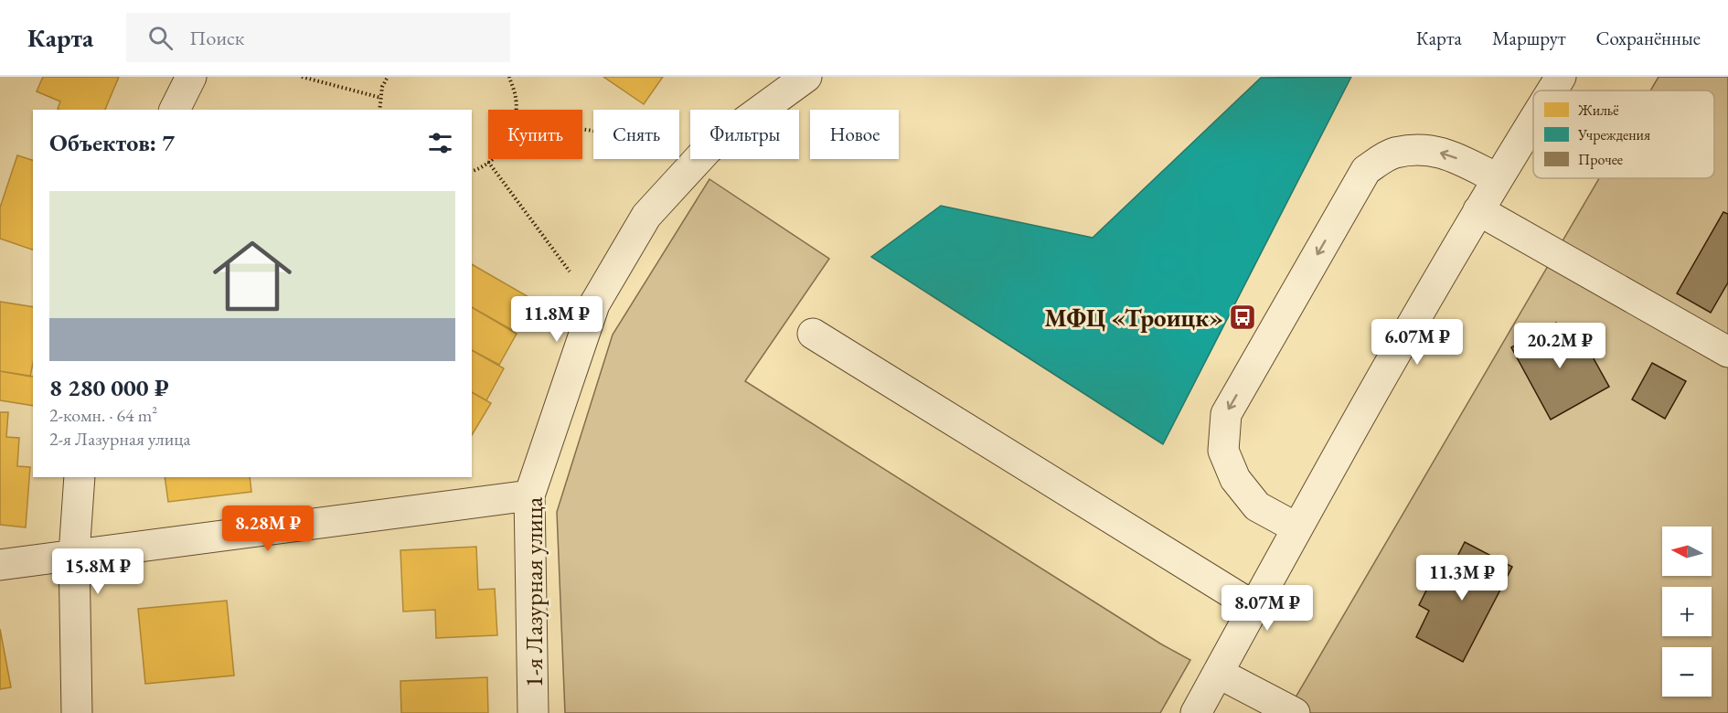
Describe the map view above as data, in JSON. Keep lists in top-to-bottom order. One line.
{"streets":{"street":["1-я Лазурная улица"]},"places":{"bus stop":["МФЦ «Троицк»"]},"legend":["Жильё","Учреждения","Прочее"],"north":"left","page":{"header":"Карта","search":"Поиск","nav":["Карта","Маршрут","Сохранённые"],"chip":["Купить","Снять","Фильтры","Новое"],"heading":"Объектов: 7","list":[{"name":"8 280 000 ₽","note":"2-комн. · 64 m² · 2-я Лазурная улица"}],"price":["11.8M ₽","6.07M ₽","20.2M ₽","8.28M ₽","15.8M ₽","11.3M ₽","8.07M ₽"],"map_buttons":["+","−"]}}
